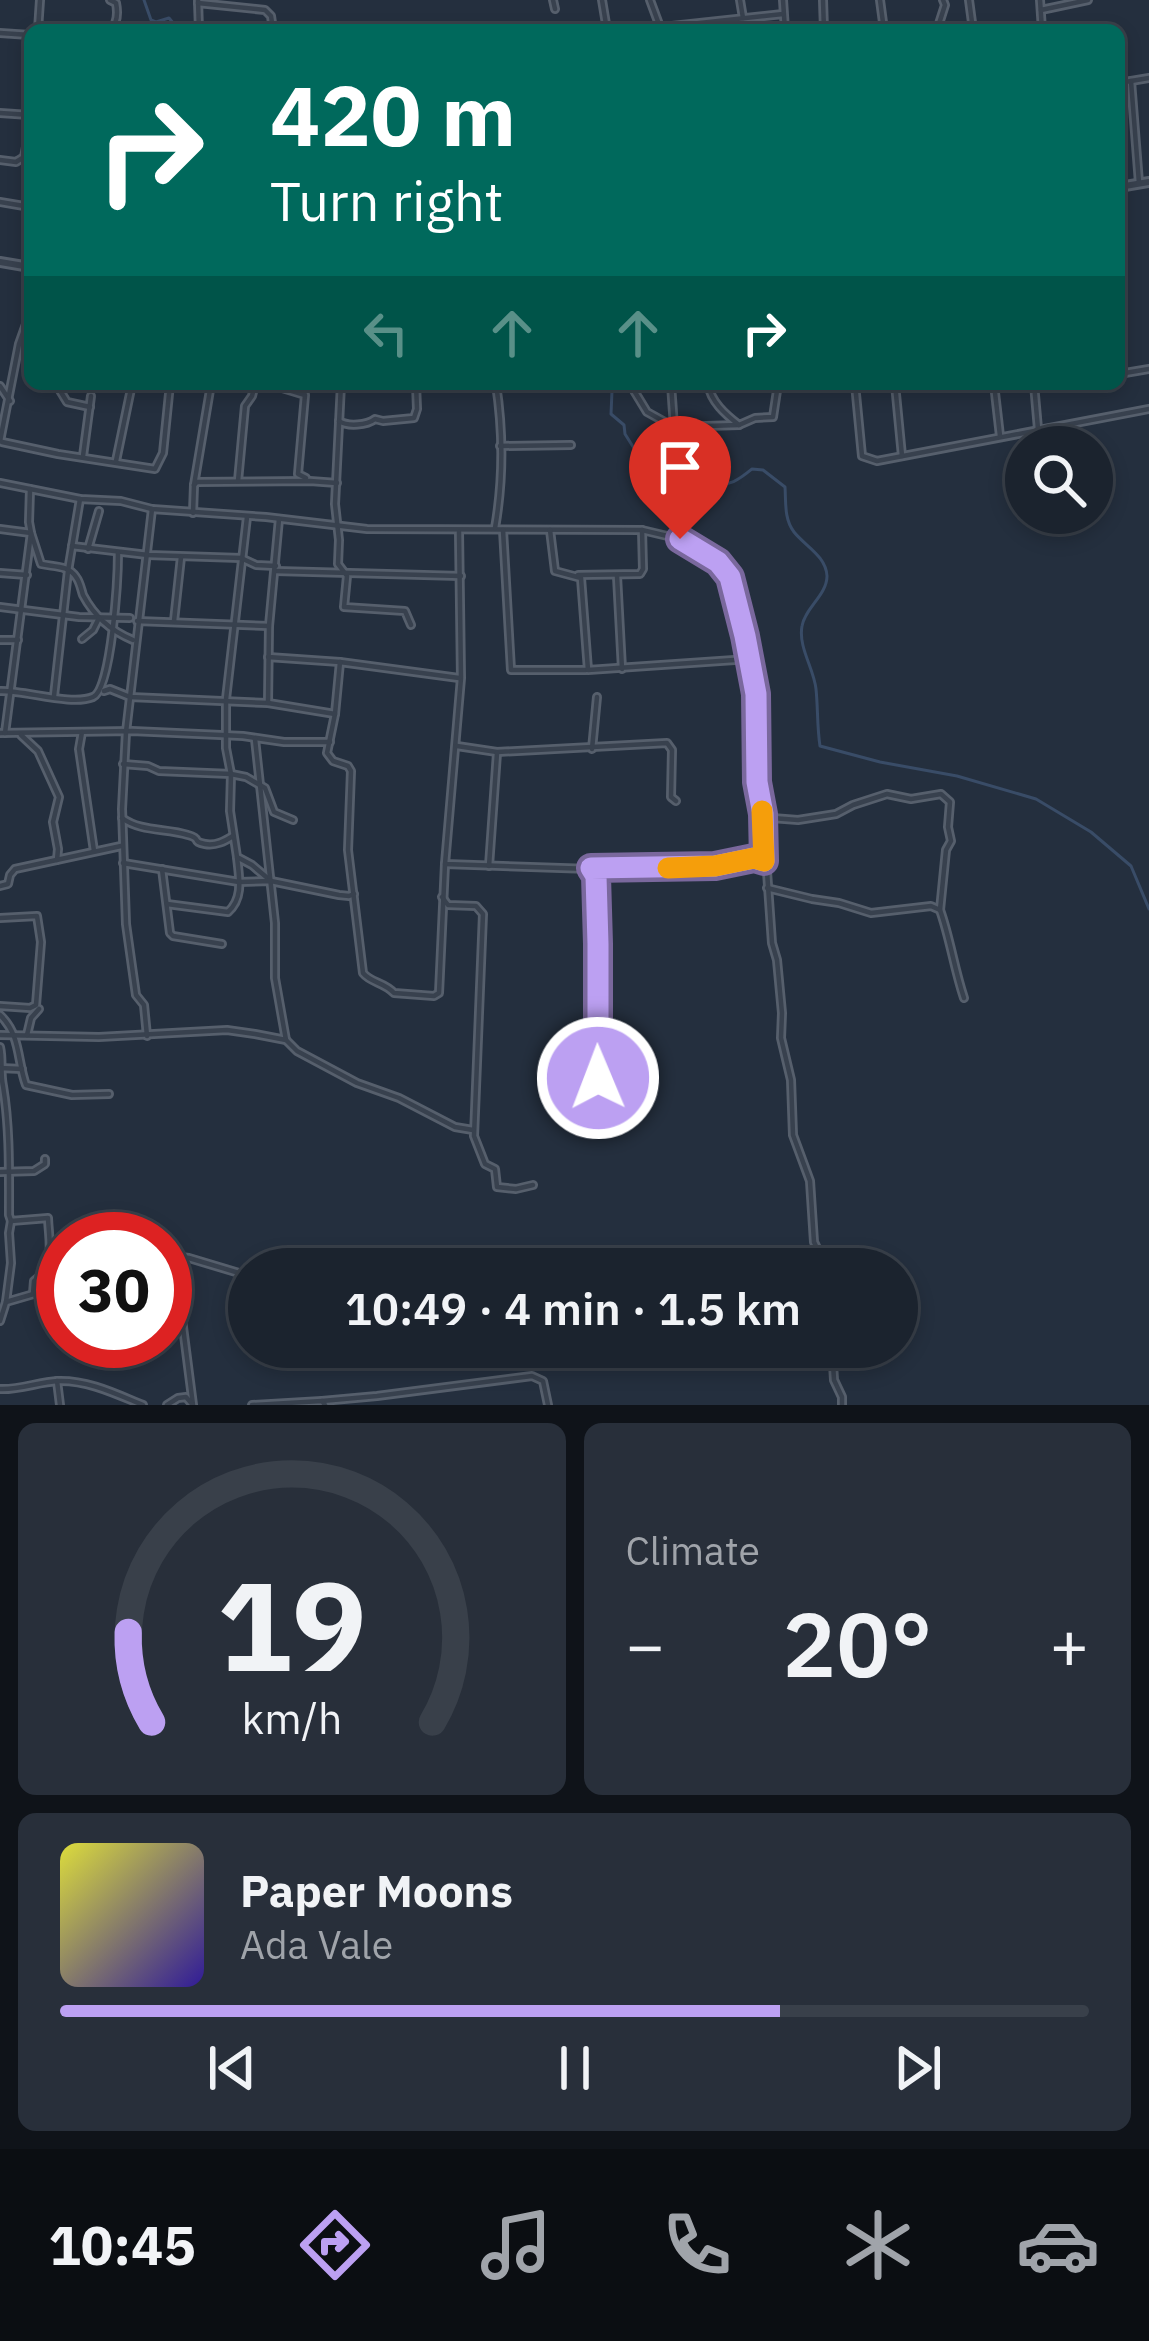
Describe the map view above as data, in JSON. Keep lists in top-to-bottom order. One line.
{"page":{"turn":["420 m","Turn right"],"limit":"30","trip":"10:49 · 4 min · 1.5 km","tile":"Climate","heat":["−","20°","+"],"song":["Paper Moons","Ada Vale"],"tabs":"10:45","gauge":["19","km/h"]}}
